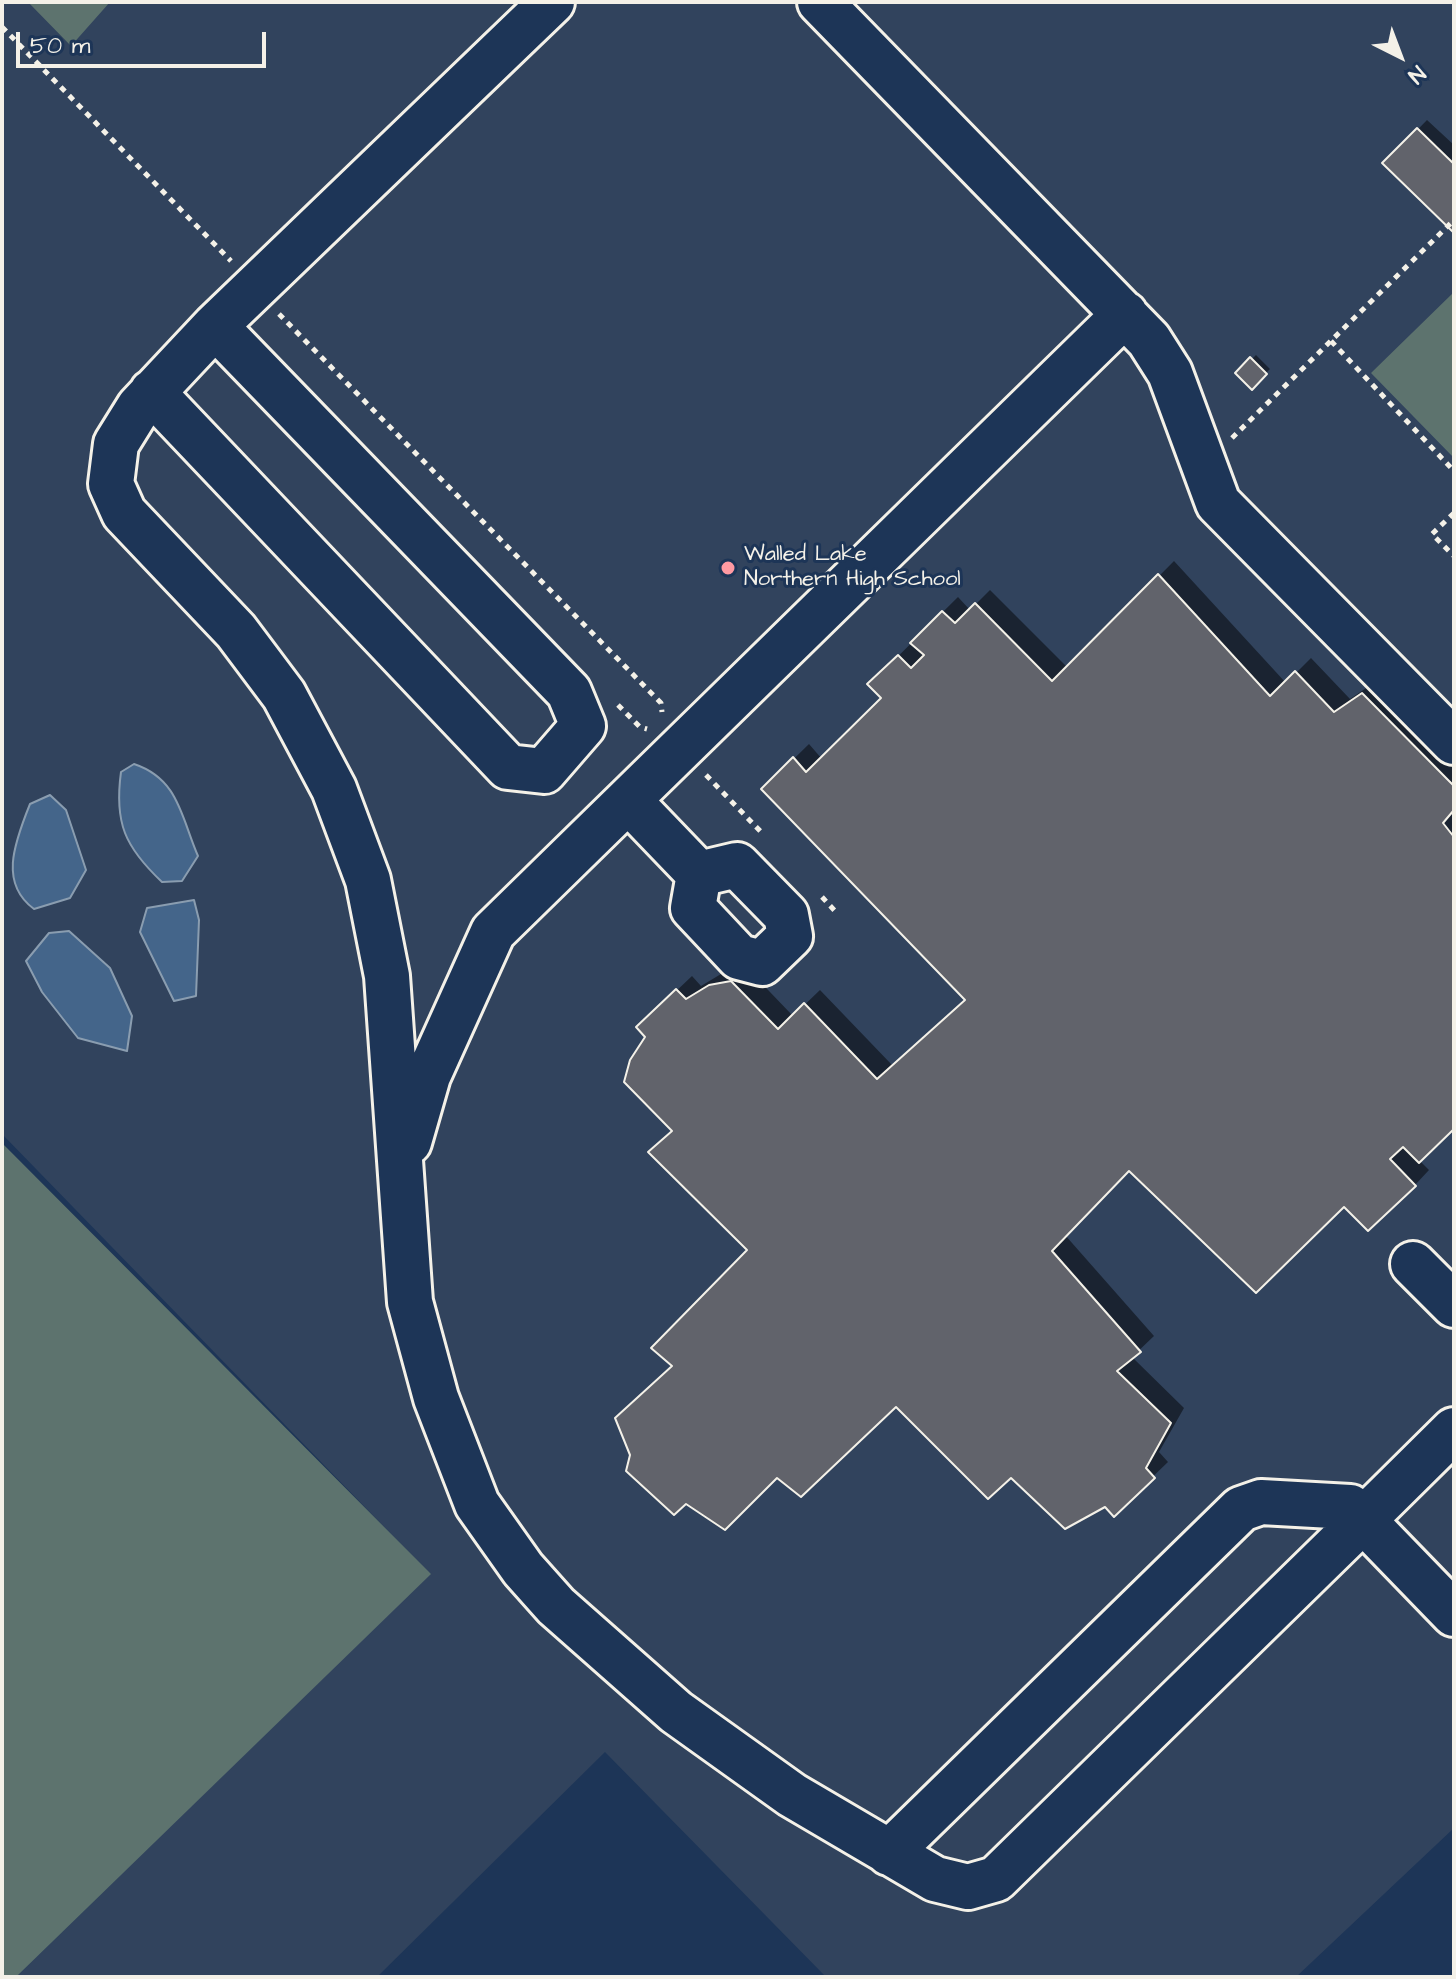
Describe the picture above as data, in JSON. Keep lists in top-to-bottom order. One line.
{"places":["Walled Lake Northern High School"],"scale_bar":"50 m","north":"bottom right"}
